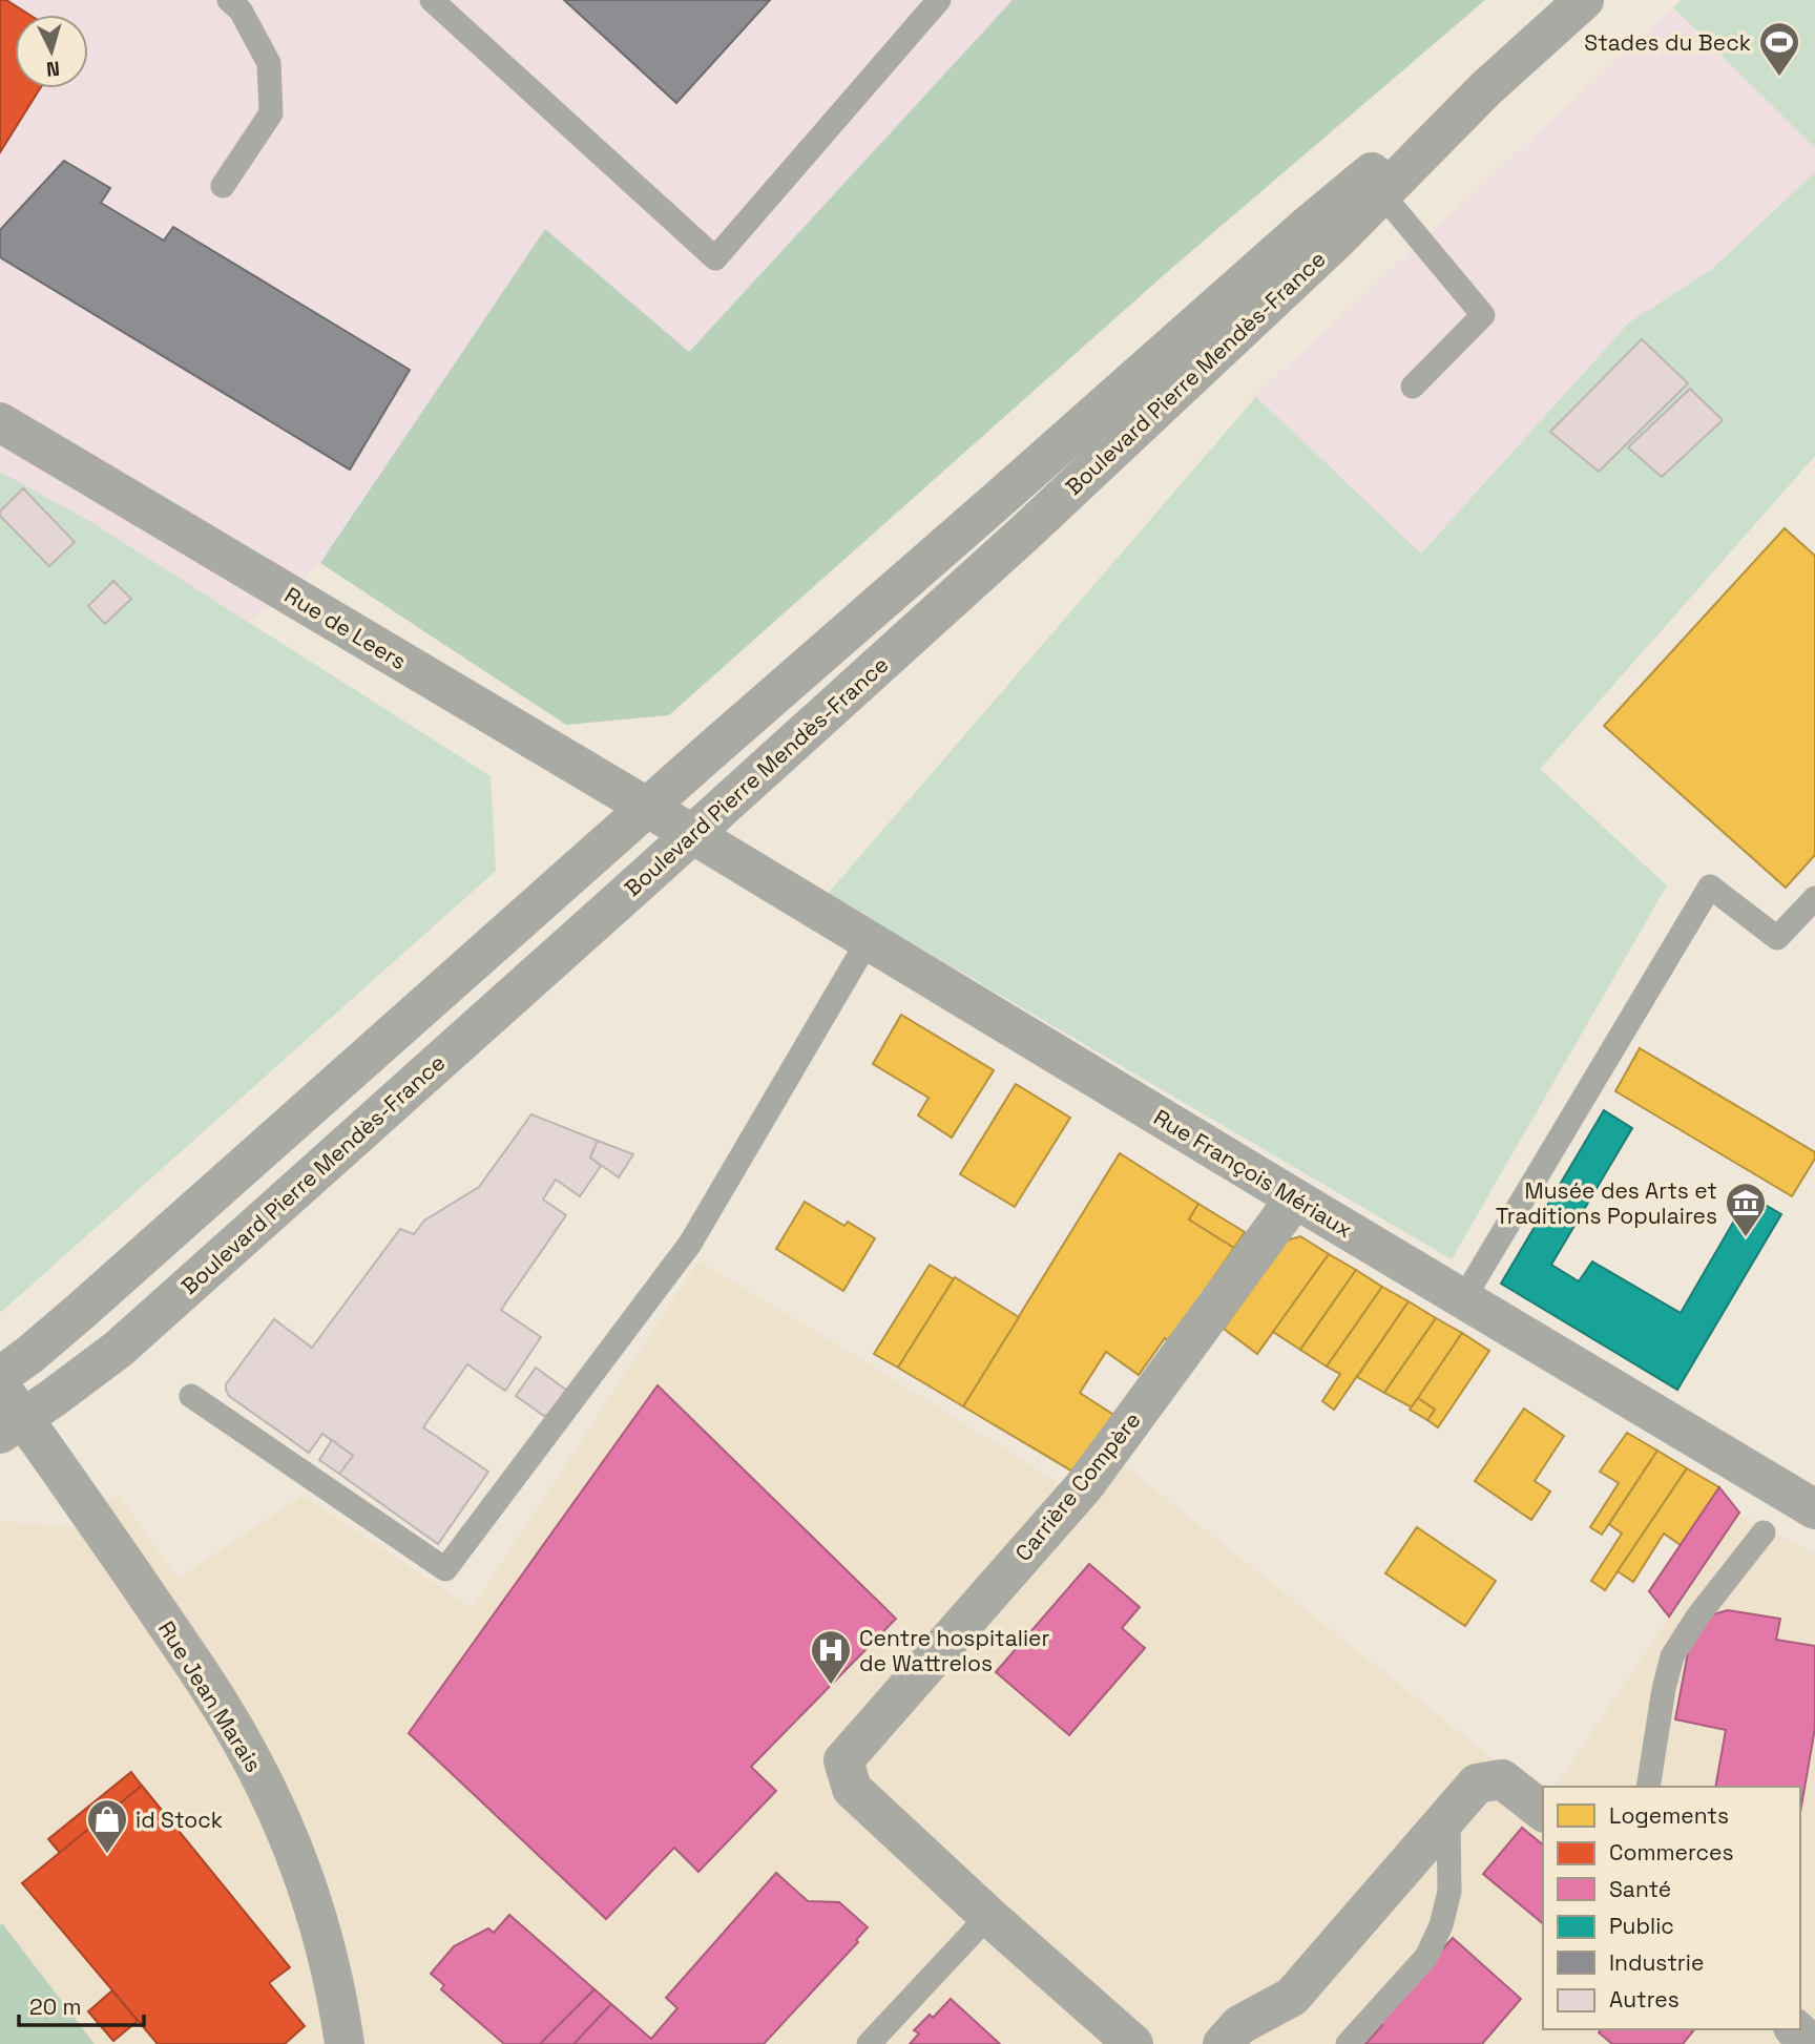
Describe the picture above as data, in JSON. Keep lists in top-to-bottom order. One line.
{"streets":{"street":["Boulevard Pierre Mendès-France","Rue de Leers","Rue François Mériaux","Carrière Compère","Rue Jean Marais"]},"crossings":[["Boulevard Pierre Mendès-France","Rue de Leers"],["Boulevard Pierre Mendès-France","Rue François Mériaux"],["Boulevard Pierre Mendès-France","Rue Jean Marais"],["Rue de Leers","Rue François Mériaux"],["Rue François Mériaux","Carrière Compère"]],"places":{"sports":["Stades du Beck"],"museum":["Musée des Arts et Traditions Populaires"],"hospital":["Centre hospitalier de Wattrelos"],"shop":["id Stock"]},"legend":["Logements","Commerces","Santé","Public","Industrie","Autres"],"scale_bar":"20 m","north":"bottom"}
